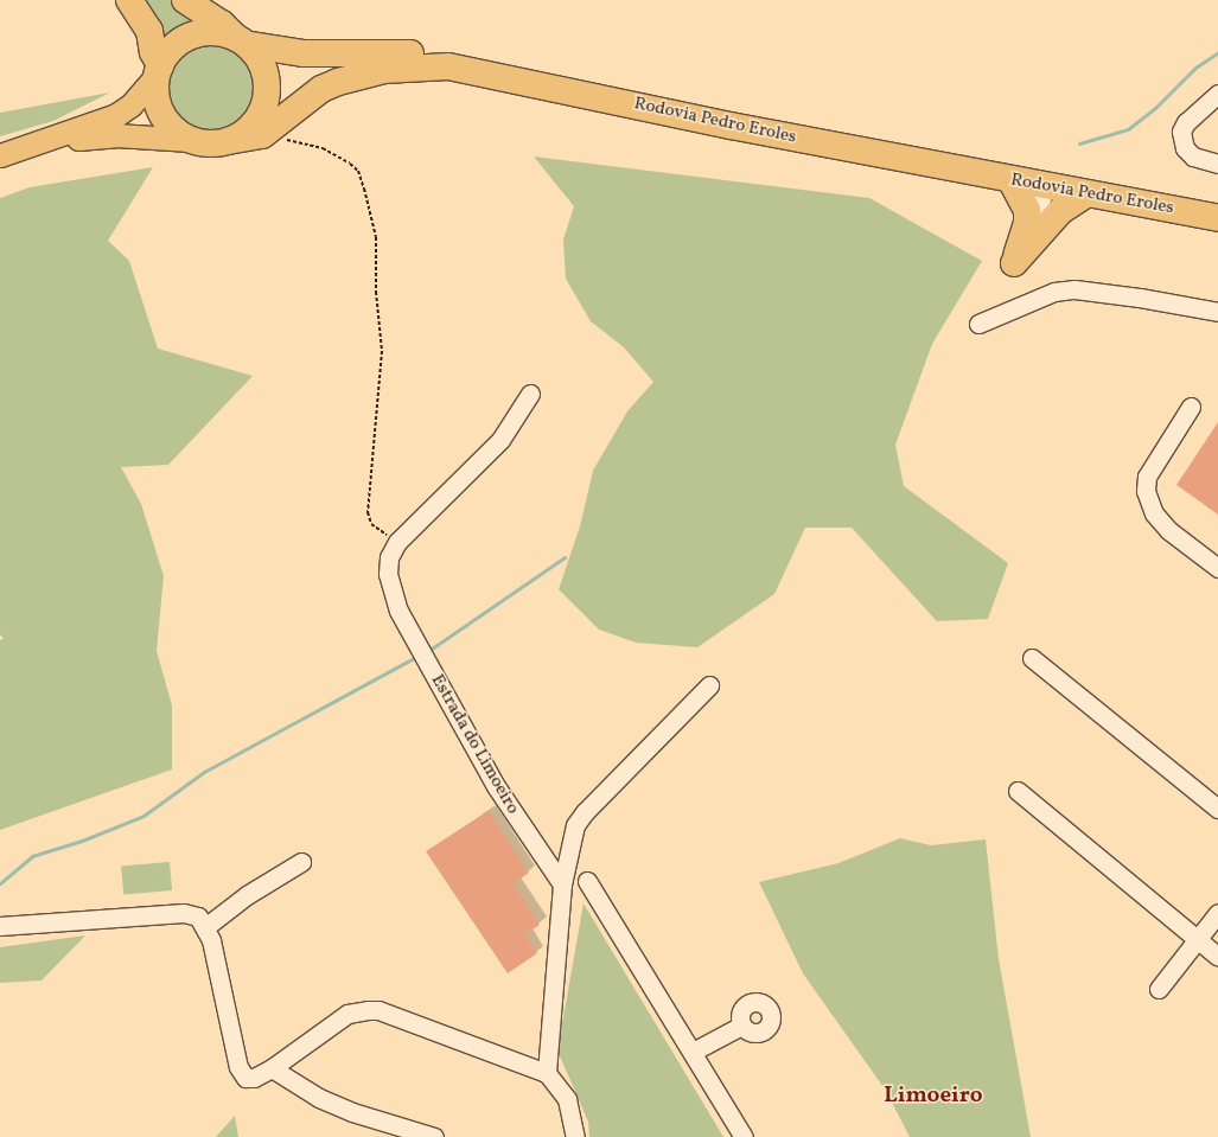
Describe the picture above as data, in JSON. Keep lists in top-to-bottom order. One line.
{"streets":{"highway":["Rodovia Pedro Eroles"],"street":["Estrada do Limoeiro"]},"districts":["Limoeiro"]}
